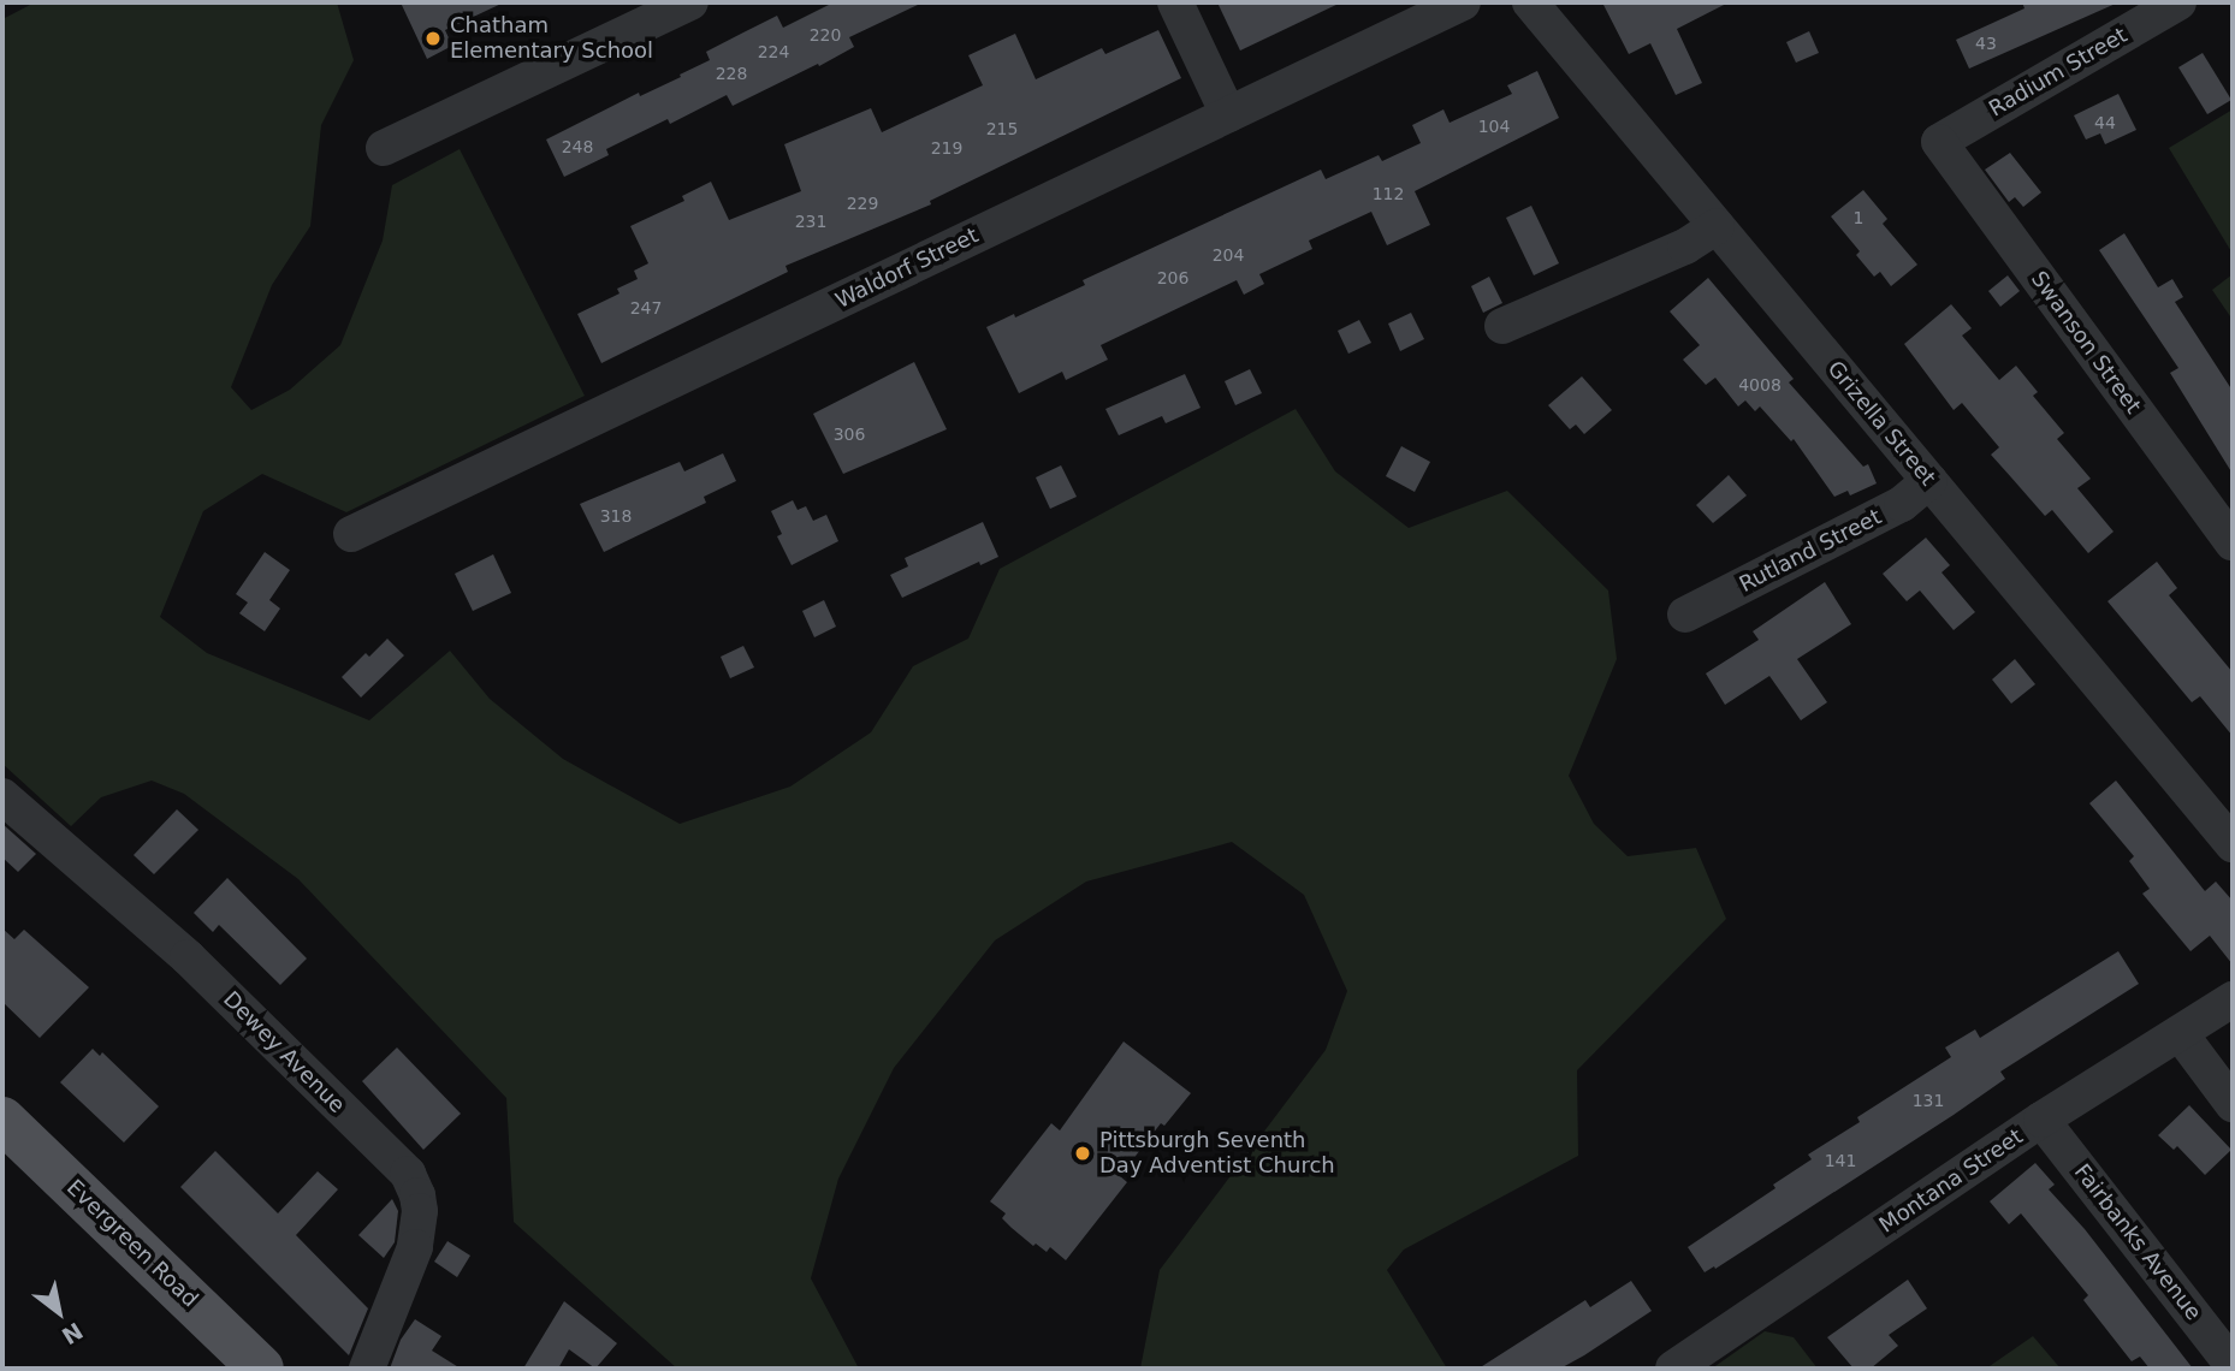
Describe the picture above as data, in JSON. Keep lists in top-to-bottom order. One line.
{"streets":{"main road":["Evergreen Road"],"street":["Radium Street","Waldorf Street","Swanson Street","Grizella Street","Rutland Street","Dewey Avenue","Montana Street","Fairbanks Avenue"]},"crossings":[["Radium Street","Swanson Street"],["Grizella Street","Rutland Street"],["Montana Street","Fairbanks Avenue"]],"places":["Chatham Elementary School","Pittsburgh Seventh Day Adventist Church"],"house_numbers":["220","43","224","228","44","104","215","248","219","112","229","1","231","204","206","247","4008","306","318","131","141"],"north":"bottom right"}
